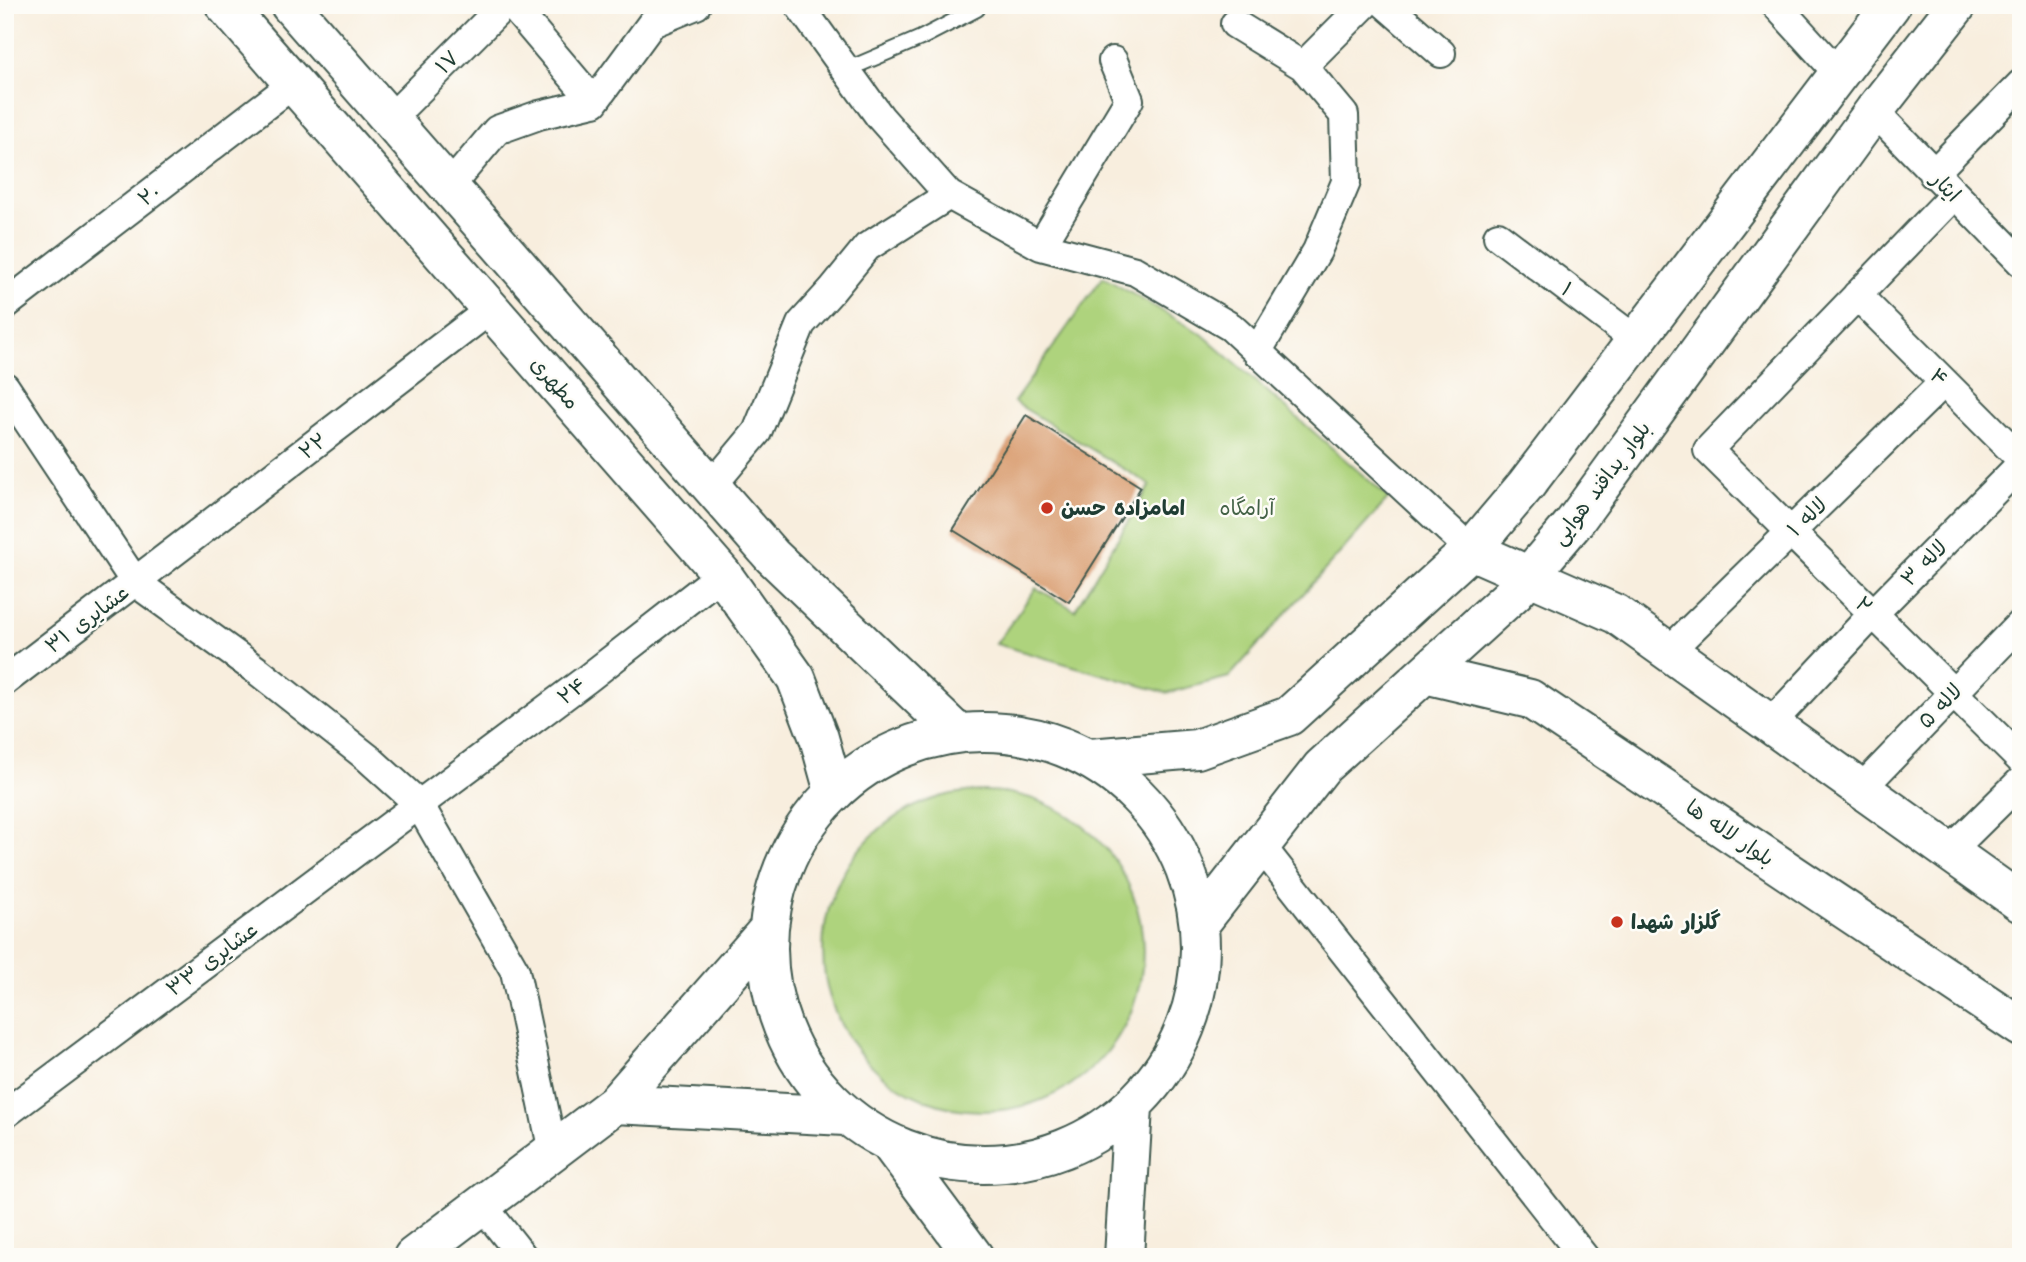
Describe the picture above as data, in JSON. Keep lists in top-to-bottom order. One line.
{"streets":{"main road":["مطهری","بلوار پدافند هوایی","بلوار لاله ها"],"street":["۱۷","ایثار","۲۰","۱","۴","۲۲","لاله ۱","لاله ۳","۲","عشایری ۳۱","۲۴","لاله ۵","عشایری ۳۳"]},"crossings":[["ایثار","بلوار پدافند هوایی"],["۲۰","مطهری"],["۴","لاله ۱"],["۴","لاله ۳"],["۴","۲"],["مطهری","۲۲"],["مطهری","۲۴"],["۲۲","عشایری ۳۱"],["بلوار پدافند هوایی","بلوار لاله ها"],["لاله ۱","۲"],["لاله ۳","۲"],["۲","لاله ۵"],["۲۴","عشایری ۳۳"]],"parks":["آرامگاه"],"places":["امامزاده حسن","گلزار شهدا"]}
